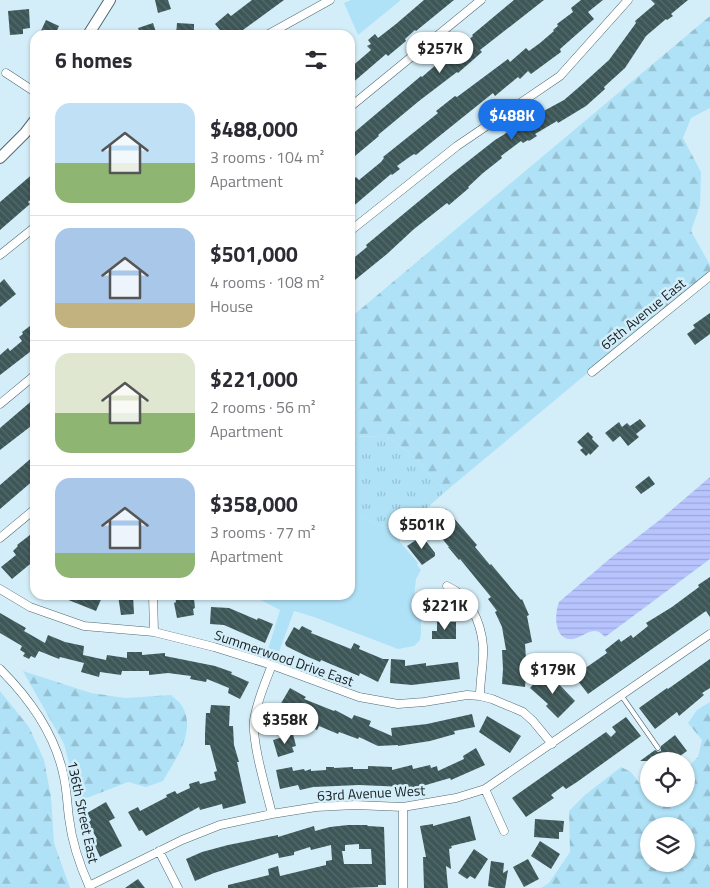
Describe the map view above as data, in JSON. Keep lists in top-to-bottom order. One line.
{"streets":{"street":["65th Avenue East","Summerwood Drive East","63rd Avenue West","136th Street East"]},"crossings":[["Summerwood Drive East","63rd Avenue West"],["63rd Avenue West","136th Street East"]],"page":{"heading":"6 homes","price":["$257K","$488K","$501K","$221K","$179K","$358K"],"list":[{"name":"$488,000","note":"3 rooms · 104 m² · Apartment"},{"name":"$501,000","note":"4 rooms · 108 m² · House"},{"name":"$221,000","note":"2 rooms · 56 m² · Apartment"},{"name":"$358,000","note":"3 rooms · 77 m² · Apartment"}]}}
